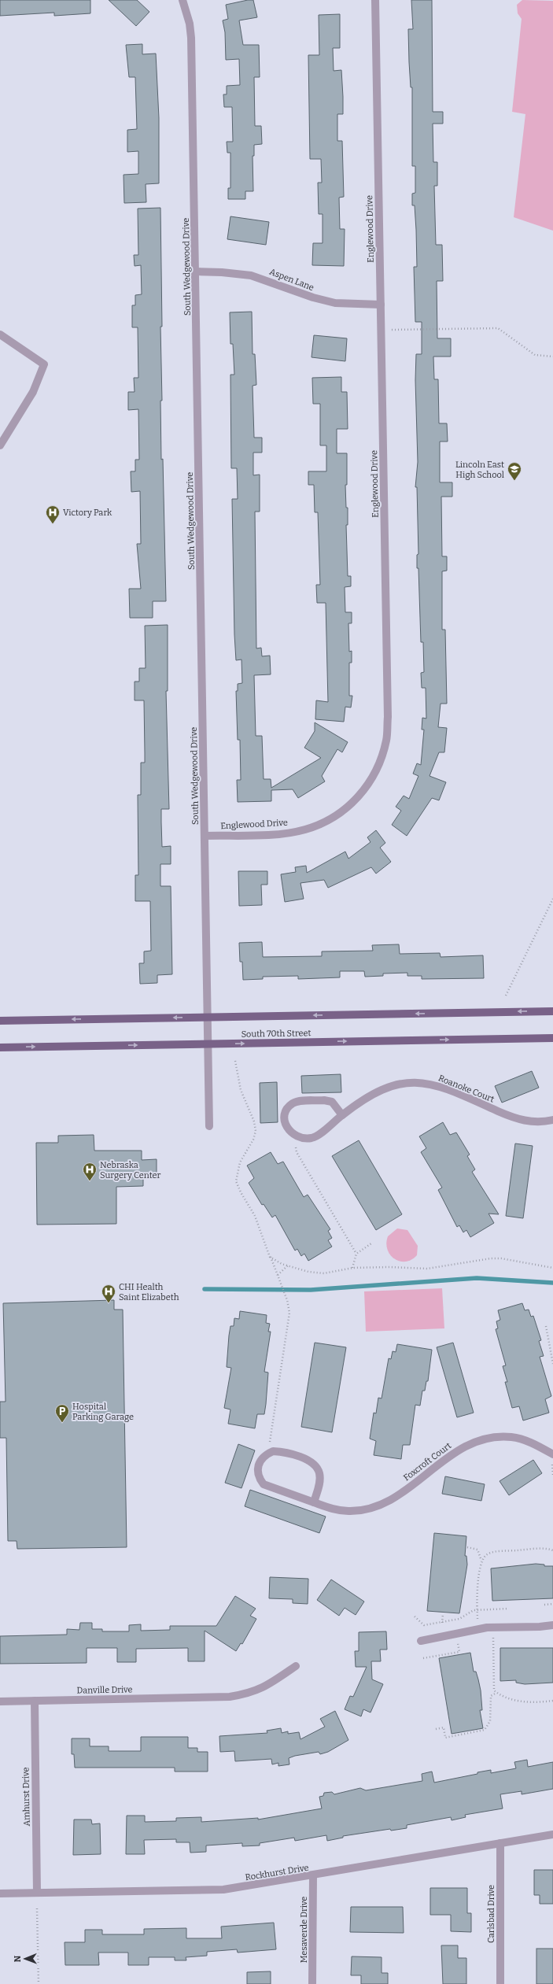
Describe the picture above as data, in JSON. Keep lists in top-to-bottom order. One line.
{"streets":{"main road":["South 70th Street"],"street":["Englewood Drive","South Wedgewood Drive","Aspen Lane","Roanoke Court","Foxcroft Court","Danville Drive","Amhurst Drive","Rockhurst Drive","Carlsbad Drive","Mesaverde Drive"]},"crossings":[["Englewood Drive","South Wedgewood Drive"],["Englewood Drive","Aspen Lane"],["South Wedgewood Drive","Aspen Lane"],["South Wedgewood Drive","South 70th Street"],["Danville Drive","Amhurst Drive"],["Amhurst Drive","Rockhurst Drive"],["Rockhurst Drive","Carlsbad Drive"],["Rockhurst Drive","Mesaverde Drive"]],"places":{"school or university":["Lincoln East High School"],"hospital":["Victory Park","Nebraska Surgery Center","CHI Health Saint Elizabeth"],"parking":["Hospital Parking Garage"]},"north":"left"}
